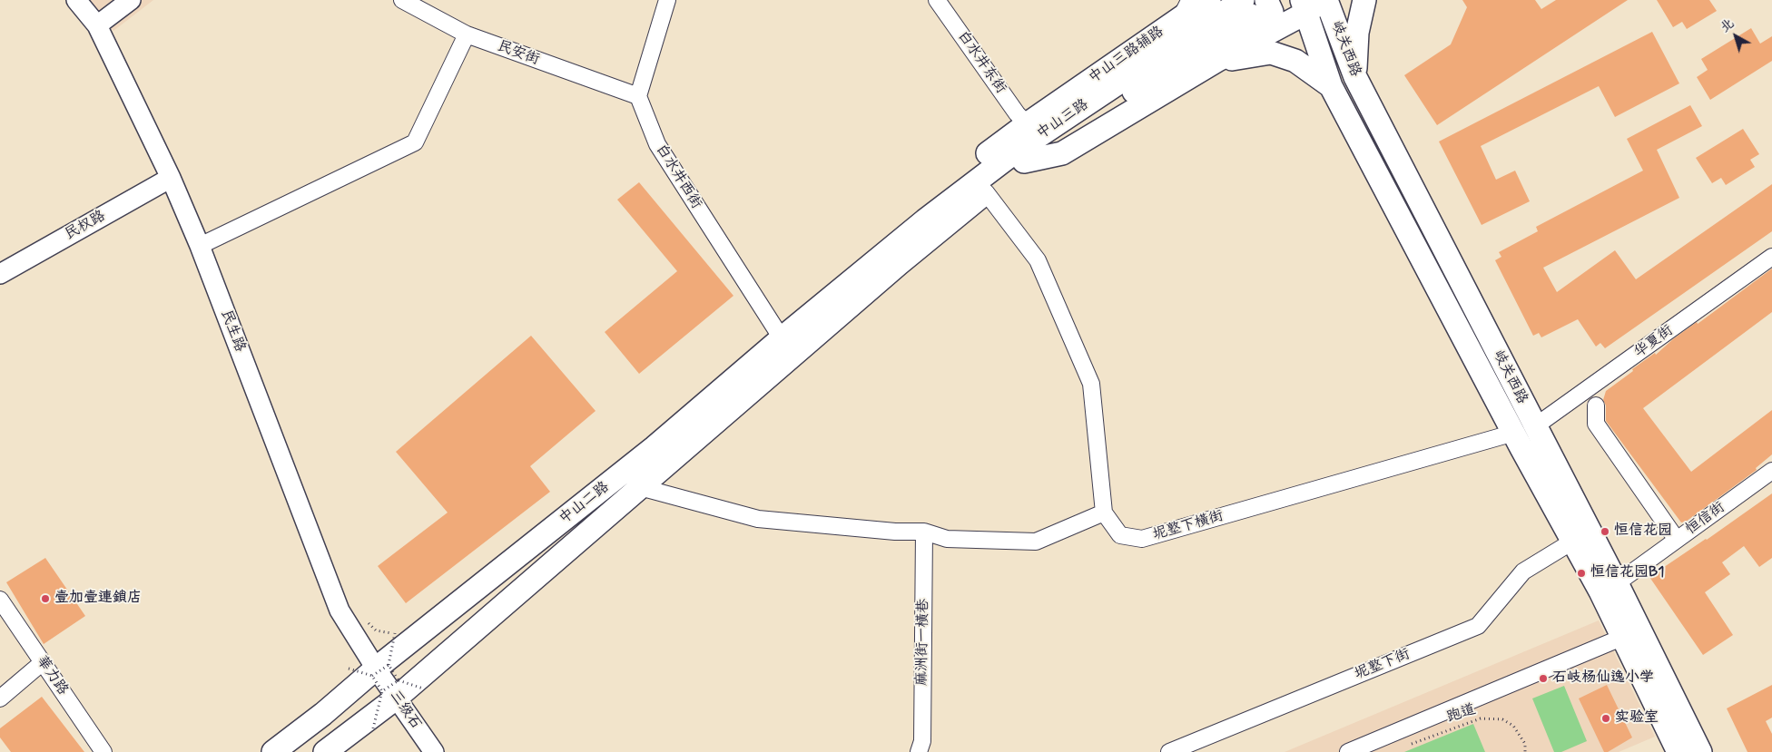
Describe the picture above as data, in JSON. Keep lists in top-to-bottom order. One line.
{"streets":{"main road":["岐关西路","中山三路辅路","中山三路","中山二路"],"street":["民安街","白水井东街","白水井西街","民权路","民生路","华夏街","恒信街","坭墪下橫街","麻洲街一橫巷","坭墪下街","華力路","三级石"],"path":["跑道"]},"crossings":[["岐关西路","华夏街"],["岐关西路","恒信街"],["岐关西路","坭墪下橫街"],["岐关西路","坭墪下街"],["民安街","白水井西街"],["中山三路辅路","白水井东街"],["中山三路辅路","中山三路"],["中山三路","中山二路"],["白水井西街","中山二路"],["民权路","民生路"],["民生路","中山二路"],["民生路","三级石"],["中山二路","三级石"]],"places":["恒信花园","恒信花园B1","壹加壹連鎖店","石岐杨仙逸小学","实验室"],"north":"top left"}
